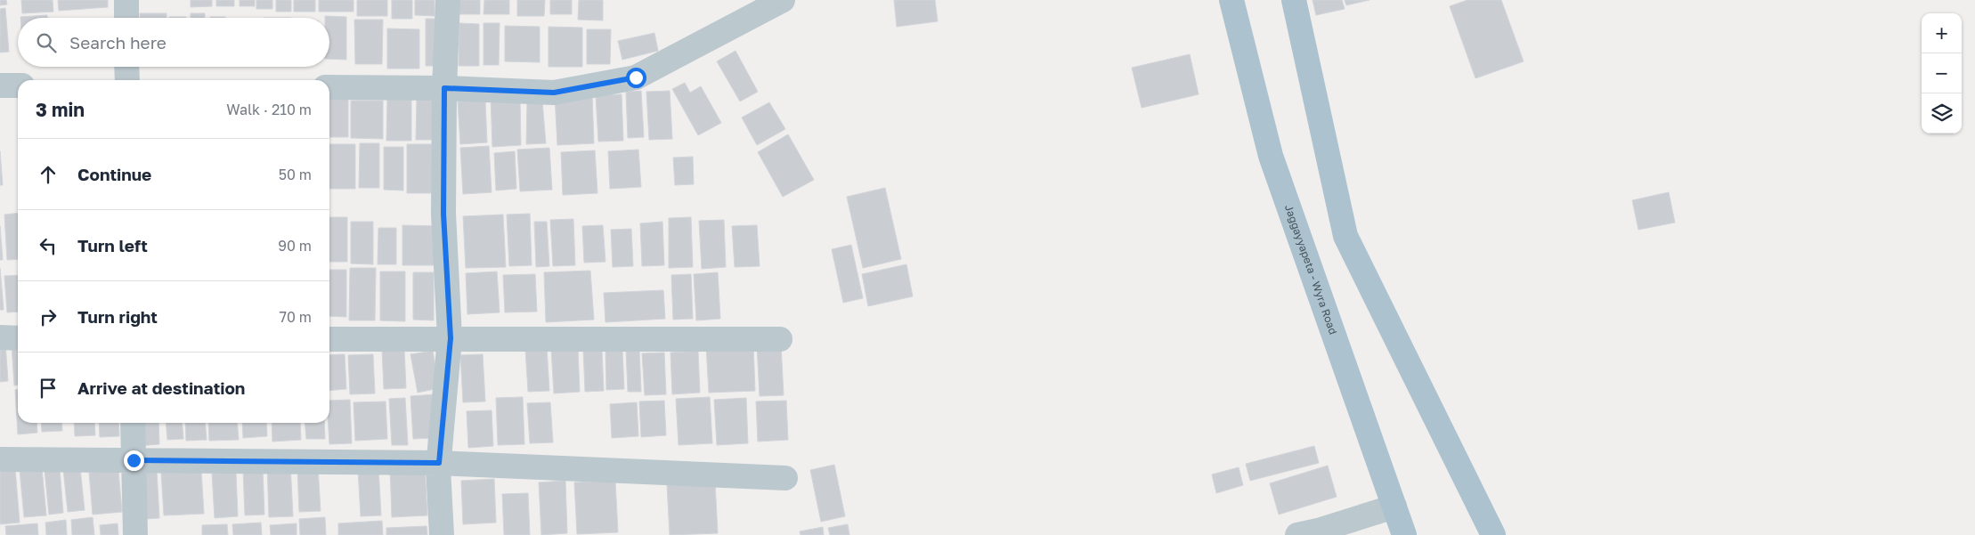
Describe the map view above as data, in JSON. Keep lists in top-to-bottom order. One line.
{"streets":{"main road":["Jaggayyapeta - Wyra Road"]},"page":{"map_buttons":["+","−"],"search":"Search here","heading":["3 min","Walk · 210 m"],"list":[["Continue","50 m"],["Turn left","90 m"],["Turn right","70 m"],"Arrive at destination"]}}
